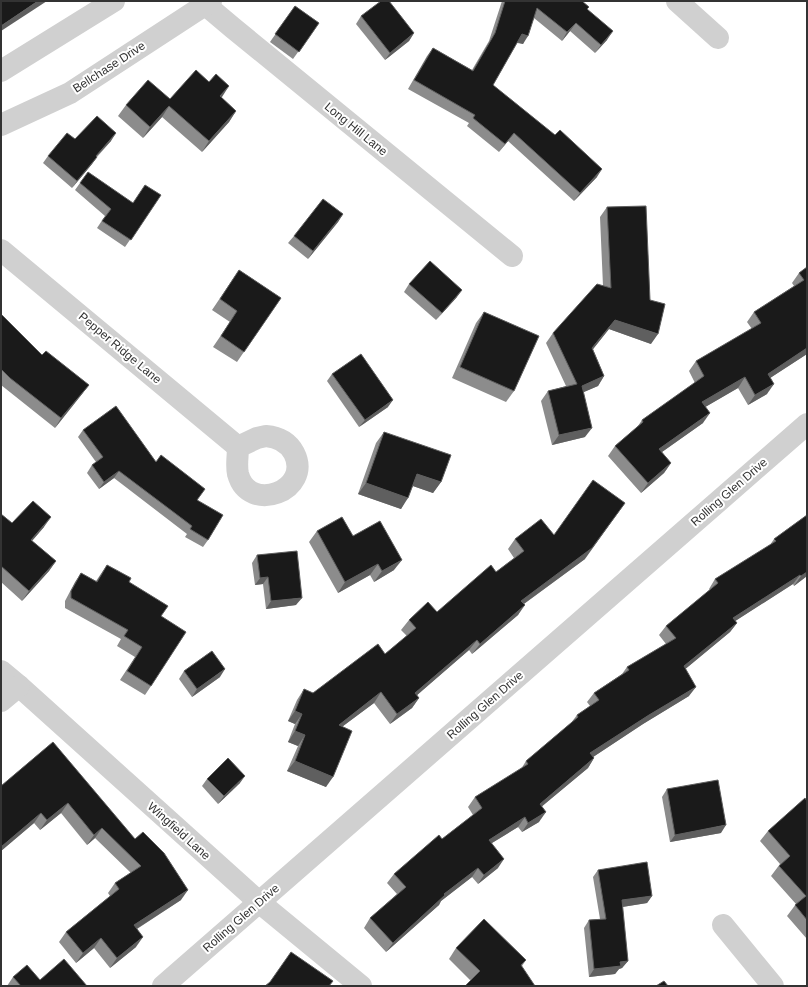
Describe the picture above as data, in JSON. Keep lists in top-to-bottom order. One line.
{"streets":{"street":["Bellchase Drive","Long Hill Lane","Pepper Ridge Lane","Rolling Glen Drive","Wingfield Lane"]},"crossings":[["Bellchase Drive","Long Hill Lane"],["Rolling Glen Drive","Wingfield Lane"]]}
